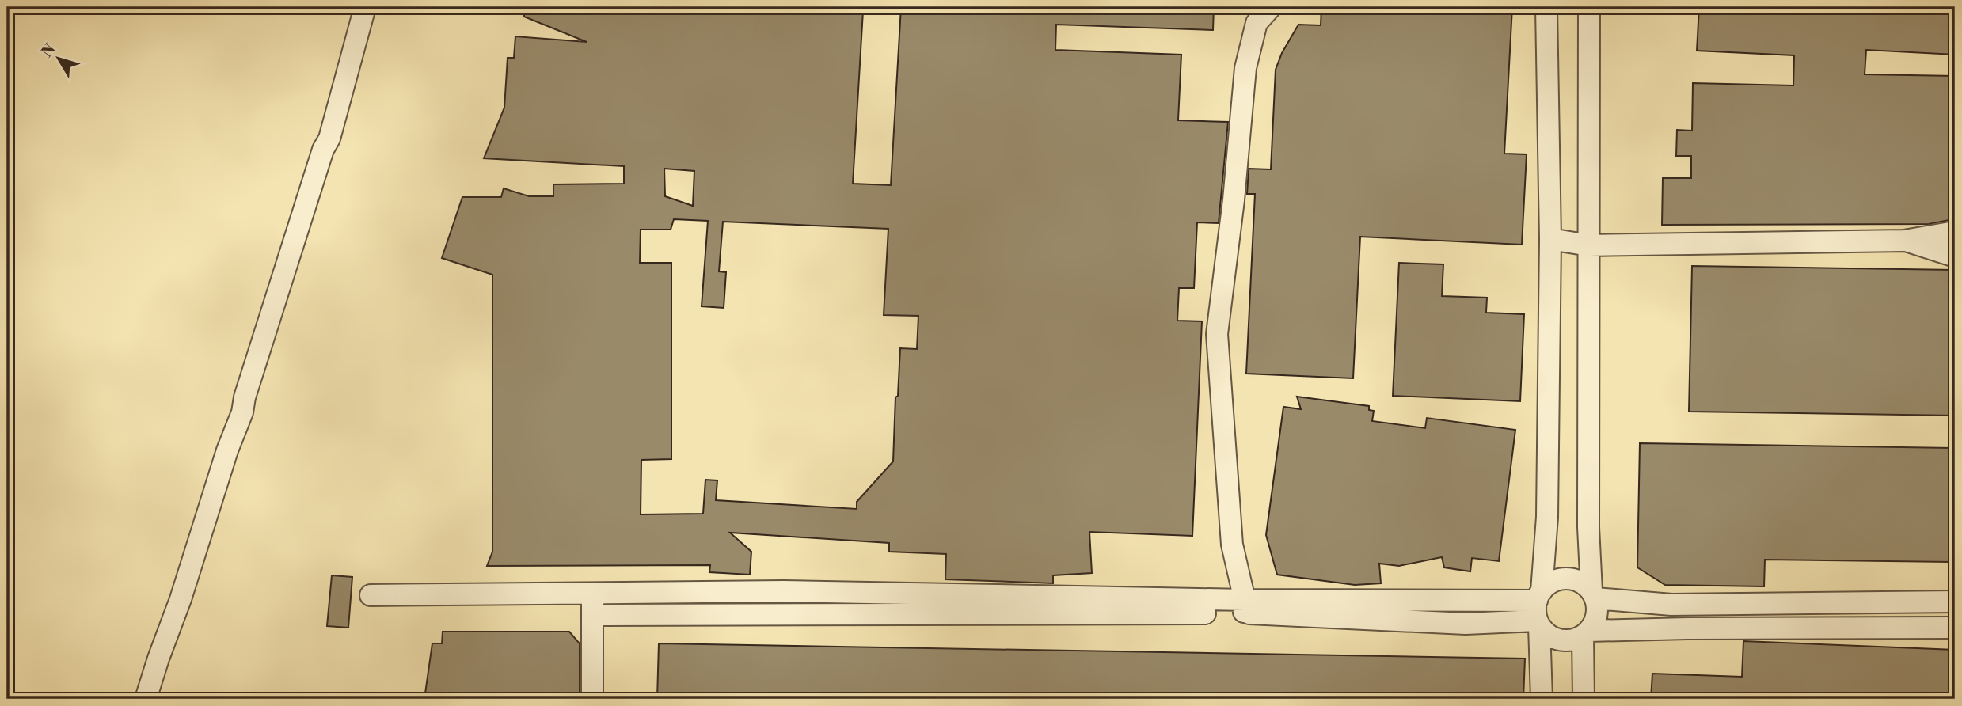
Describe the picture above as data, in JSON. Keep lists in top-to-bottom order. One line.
{"north":"top left"}
